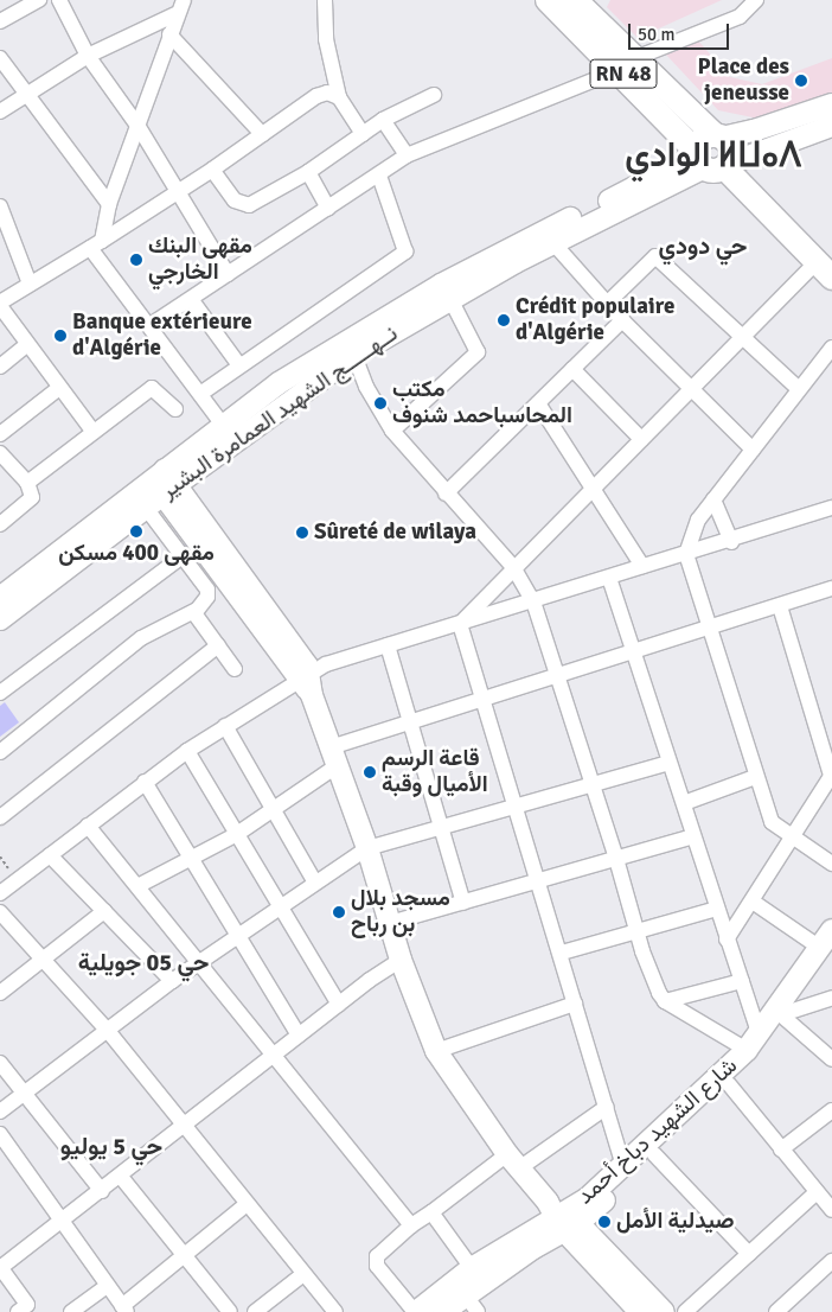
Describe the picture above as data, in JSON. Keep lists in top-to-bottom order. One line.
{"streets":{"main road":["RN 48"],"street":["نــهـــــج الشهيد العمامرة البشير","شارع الشهيد دباخ أحمد"]},"crossings":[["RN 48","نــهـــــج الشهيد العمامرة البشير"]],"districts":["الوادي ⵍⵡⴰⴷ","حي دودي","حي 05 جويلية","حي 5 يوليو"],"places":["Place des jeneusse","مقهى البنك الخارجي","Crédit populaire d'Algérie","Banque extérieure d'Algérie","مكتب المحاسباحمد شنوف","مقهى 400 مسكن","Sûreté de wilaya","قاعة الرسم الأميال وقبة","مسجد بلال بن رباح","صيدلية الأمل"],"scale_bar":"50 m"}
